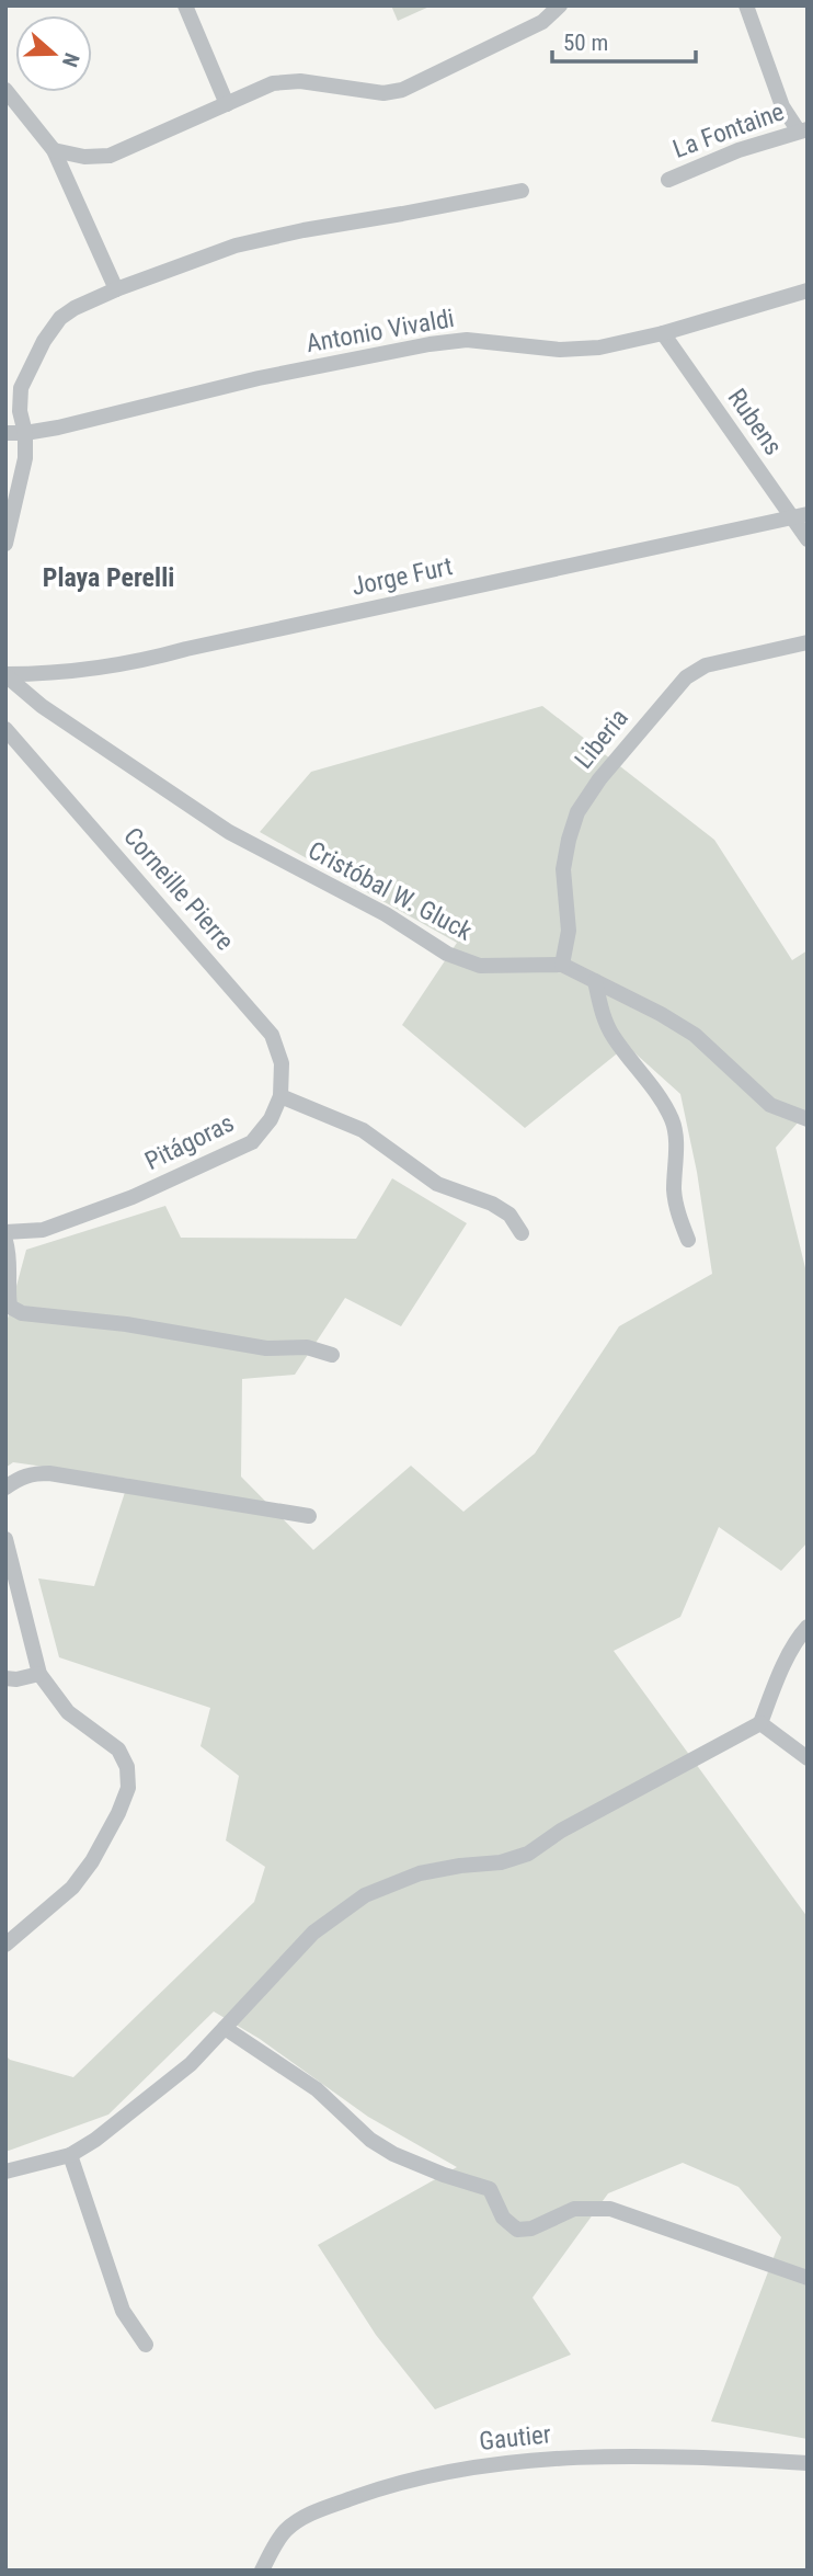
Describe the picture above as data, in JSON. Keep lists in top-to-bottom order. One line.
{"streets":{"street":["La Fontaine","Antonio Vivaldi","Rubens","Jorge Furt","Liberia","Corneille Pierre","Cristóbal W. Gluck","Pitágoras","Gautier"]},"crossings":[["Antonio Vivaldi","Rubens"],["Rubens","Jorge Furt"],["Jorge Furt","Cristóbal W. Gluck"],["Liberia","Cristóbal W. Gluck"],["Corneille Pierre","Pitágoras"]],"districts":["Playa Perelli"],"scale_bar":"50 m","north":"right"}
